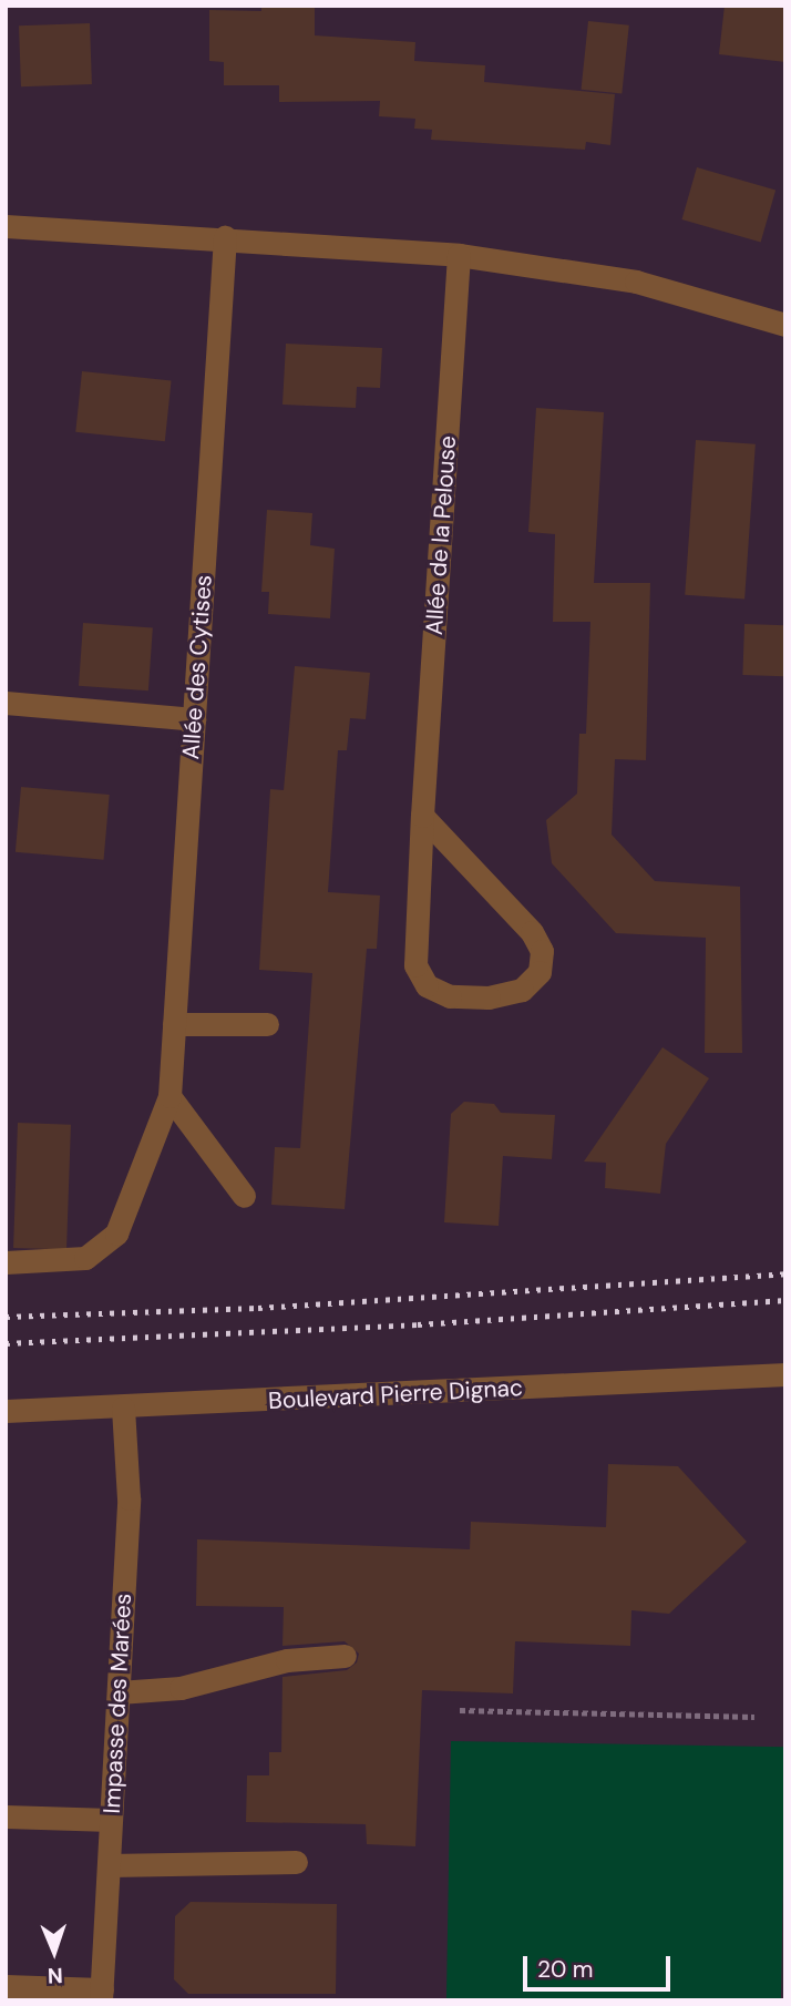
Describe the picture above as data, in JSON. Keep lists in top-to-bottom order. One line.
{"streets":{"street":["Allée de la Pelouse","Allée des Cytises","Boulevard Pierre Dignac","Impasse des Marées"]},"crossings":[["Boulevard Pierre Dignac","Impasse des Marées"]],"scale_bar":"20 m","north":"bottom"}
